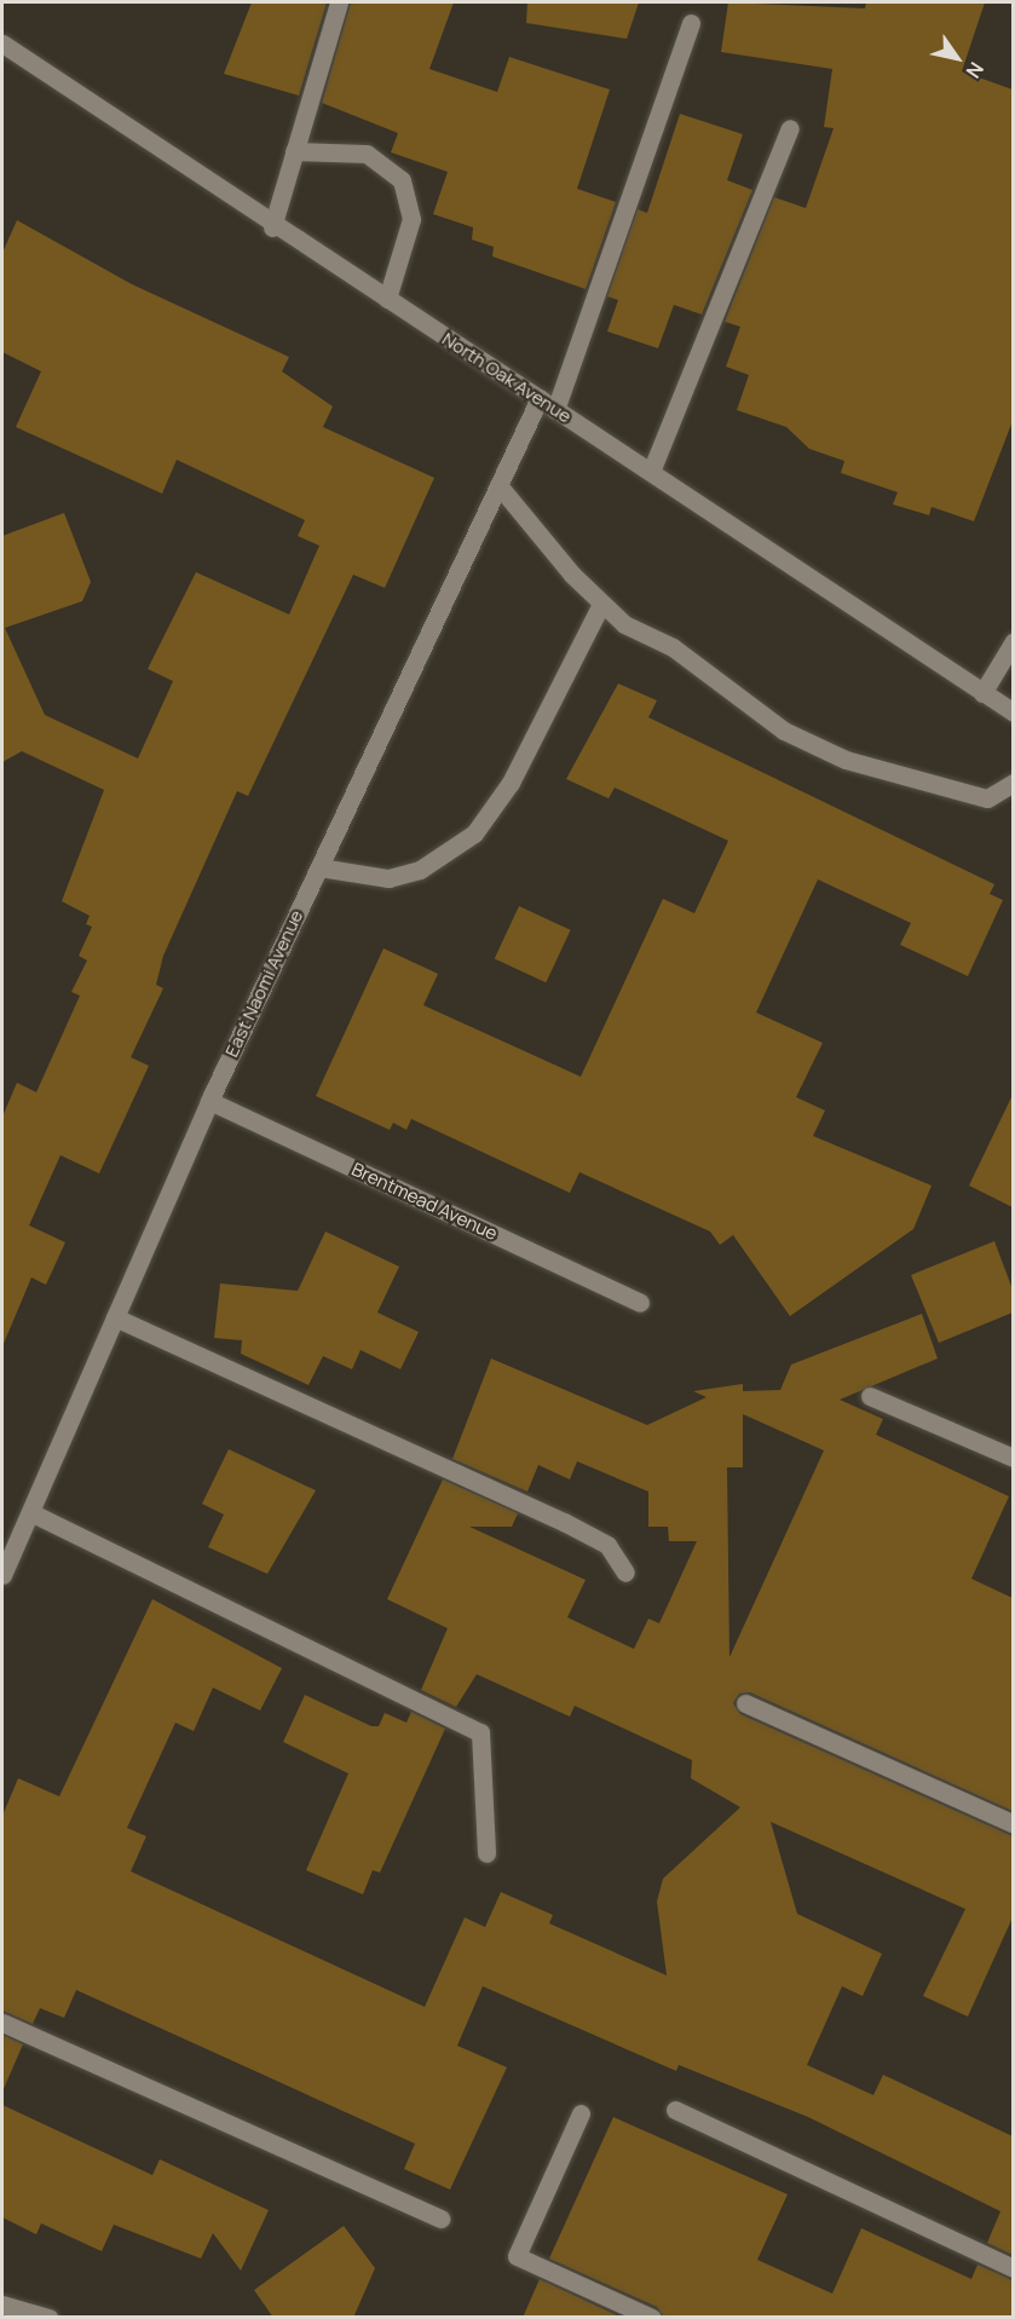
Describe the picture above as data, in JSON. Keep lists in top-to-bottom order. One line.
{"streets":{"street":["North Oak Avenue","East Naomi Avenue","Brentmead Avenue"]},"crossings":[["North Oak Avenue","East Naomi Avenue"],["East Naomi Avenue","Brentmead Avenue"]],"north":"bottom right"}
